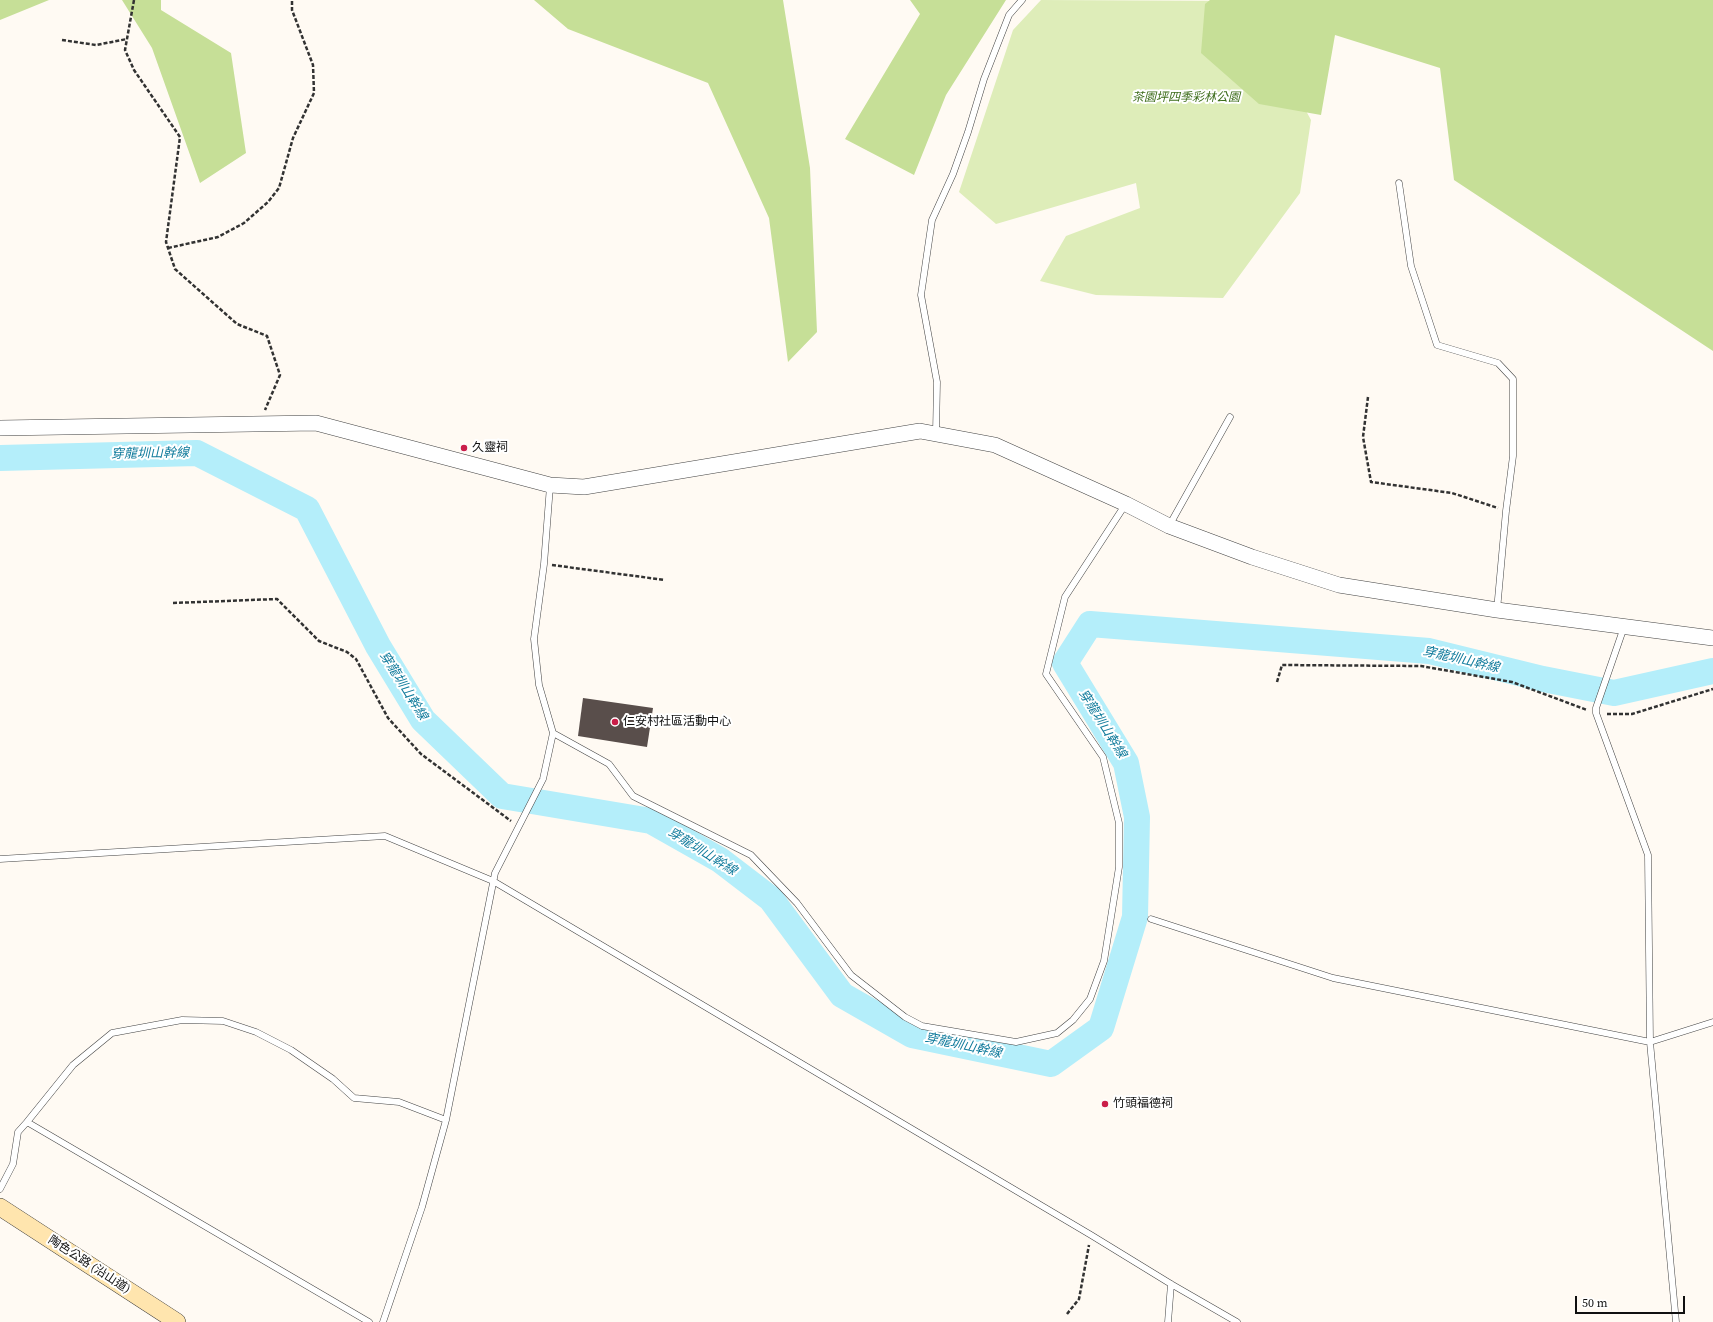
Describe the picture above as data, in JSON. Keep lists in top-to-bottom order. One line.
{"streets":{"main road":["陶色公路 (沿山道)"]},"water":["穿龍圳山幹線"],"parks":["茶園坪四季彩林公園"],"places":["久靈祠","仁安村社區活動中心","竹頭福德祠"],"scale_bar":"50 m"}
